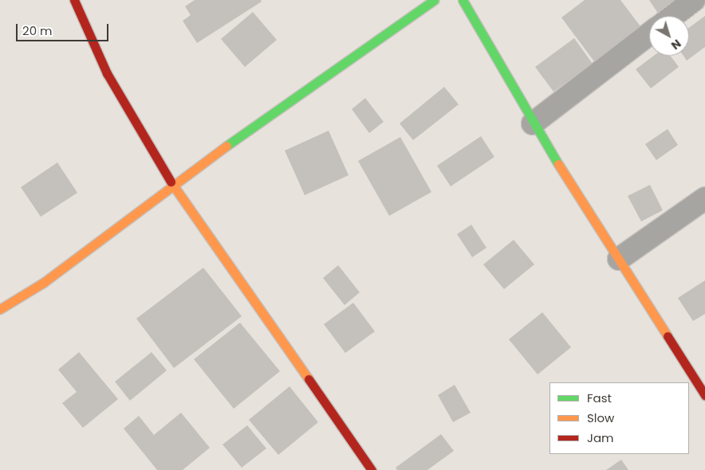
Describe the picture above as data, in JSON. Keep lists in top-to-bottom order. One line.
{"legend":["Fast","Slow","Jam"],"scale_bar":"20 m","north":"bottom right"}
